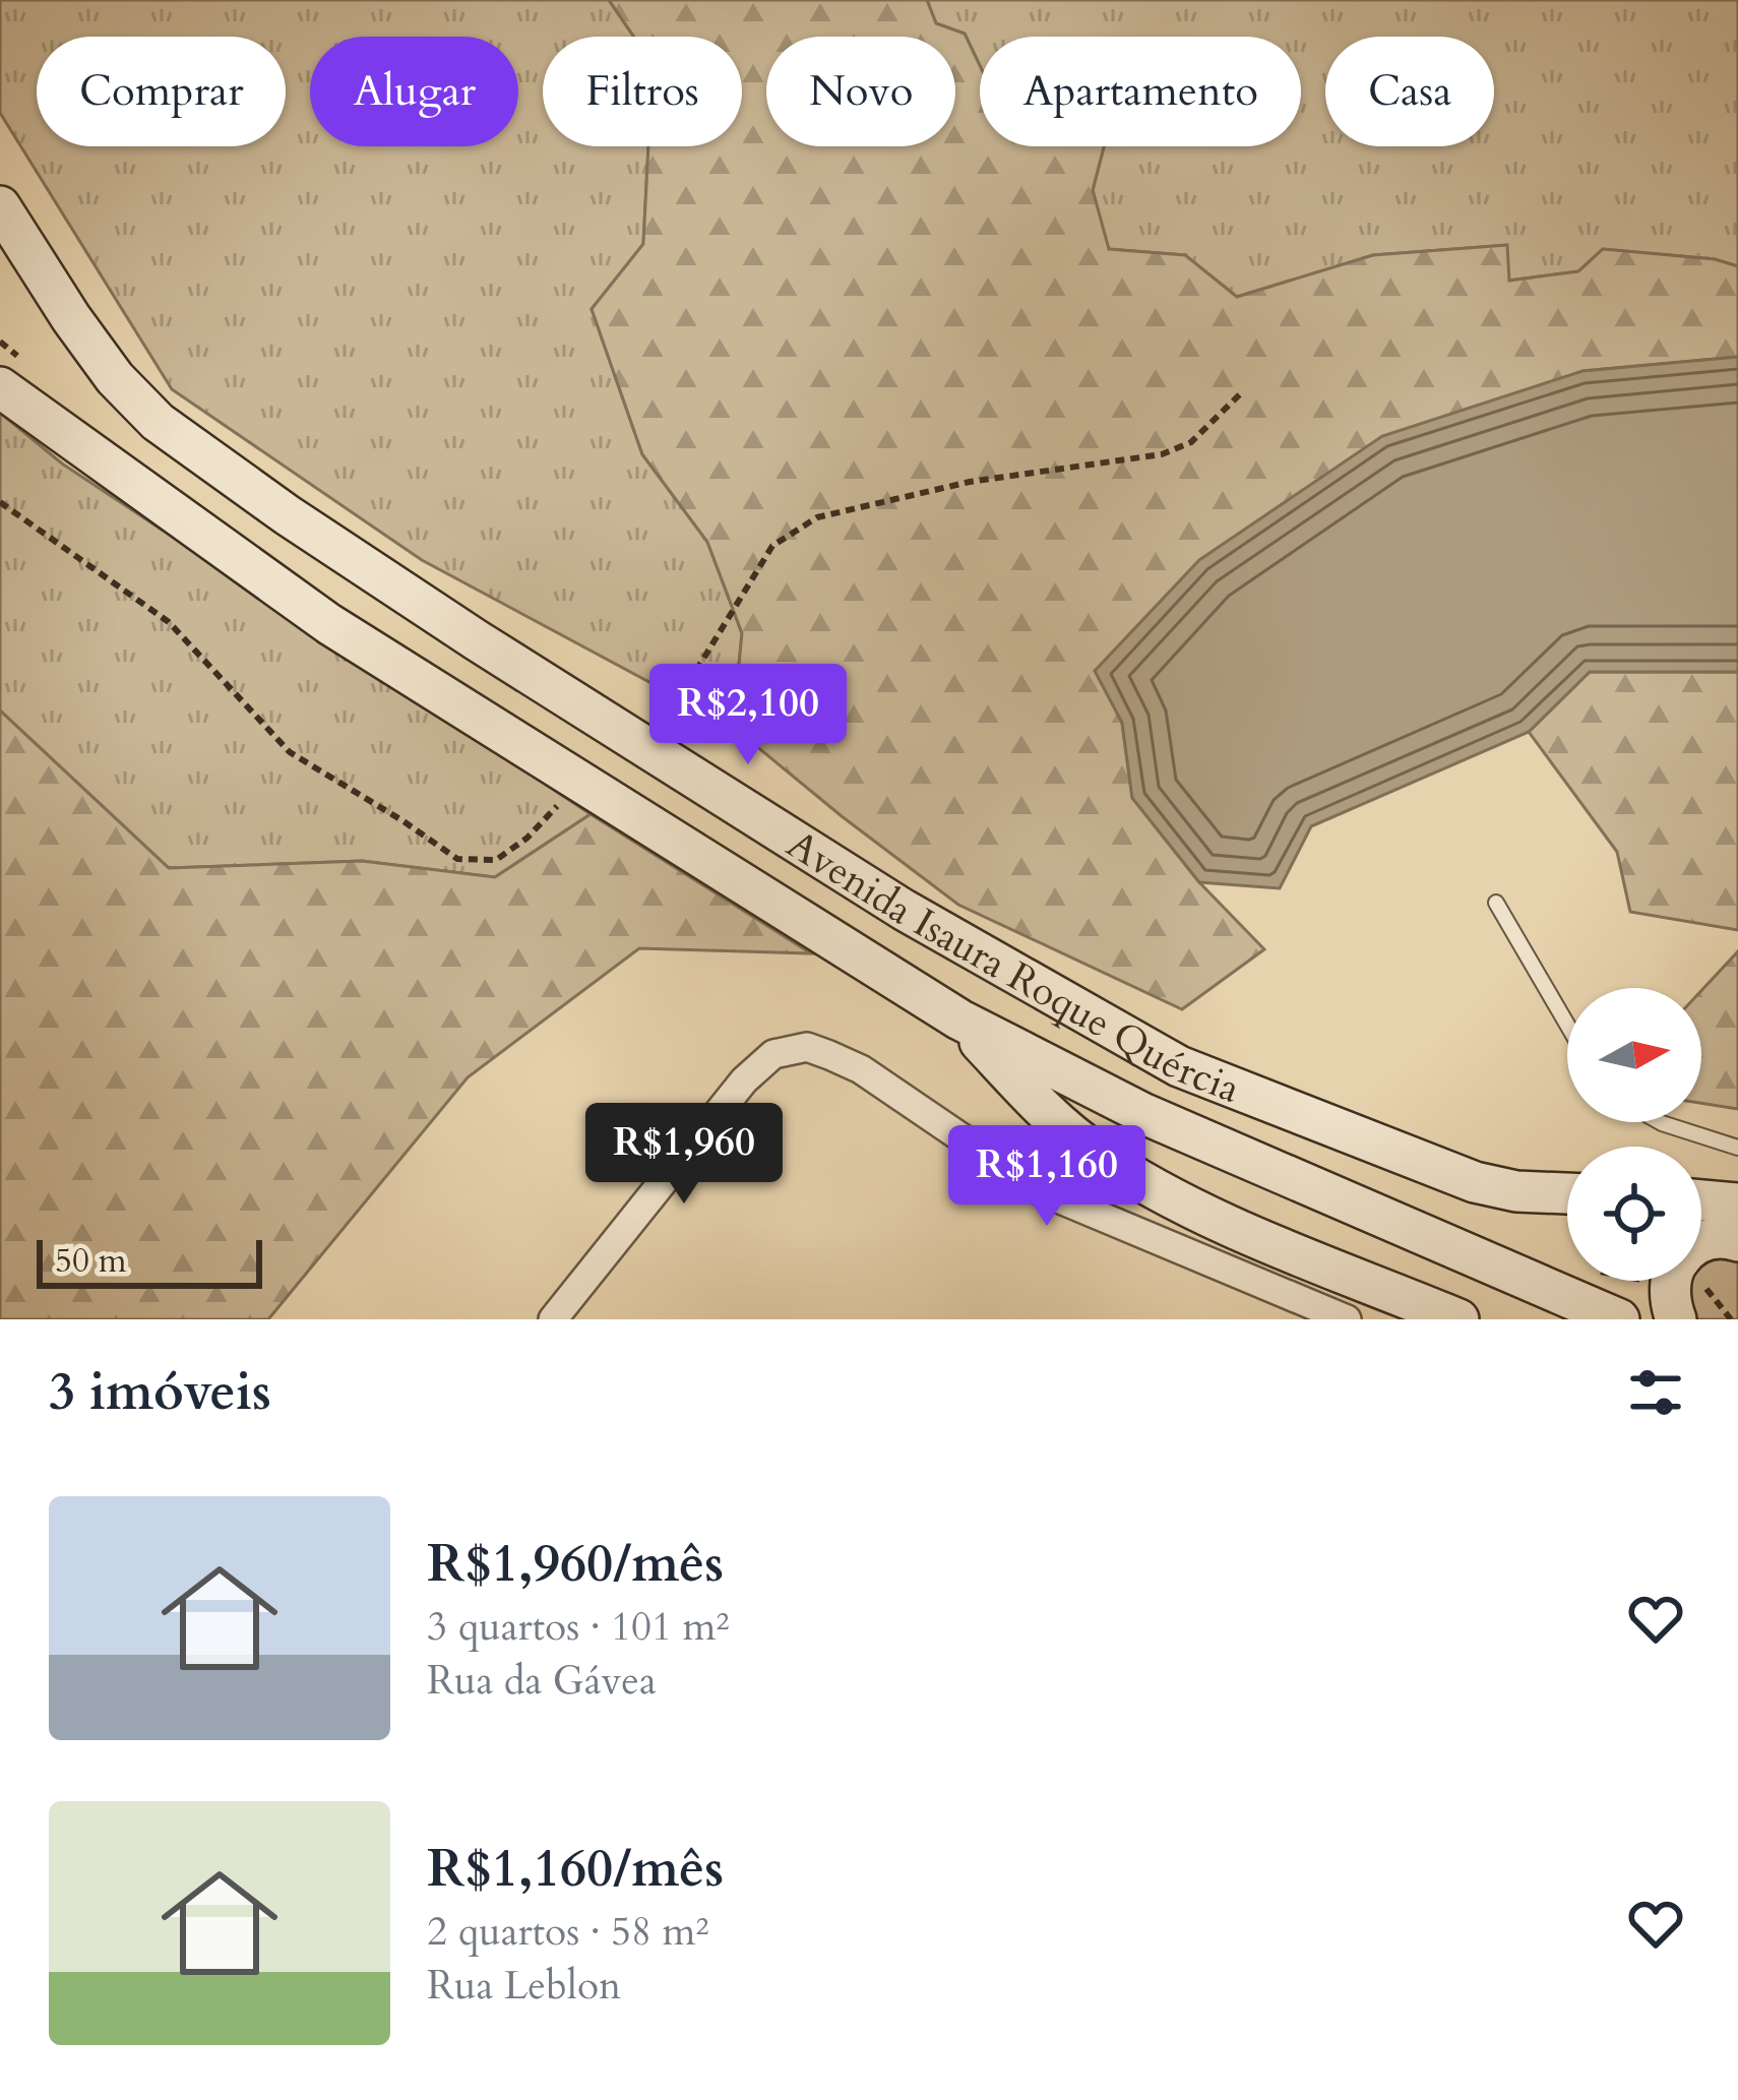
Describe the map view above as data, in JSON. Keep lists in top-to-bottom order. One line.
{"streets":{"main road":["Avenida Isaura Roque Quércia"]},"scale_bar":"50 m","north":"right","page":{"chip":["Comprar","Alugar","Filtros","Novo","Apartamento","Casa"],"price":["R$2,100","R$1,960","R$1,160"],"scale":"50 m","heading":"3 imóveis","list":[{"name":"R$1,960/mês","note":"3 quartos · 101 m² · Rua da Gávea"},{"name":"R$1,160/mês","note":"2 quartos · 58 m² · Rua Leblon"}]}}
